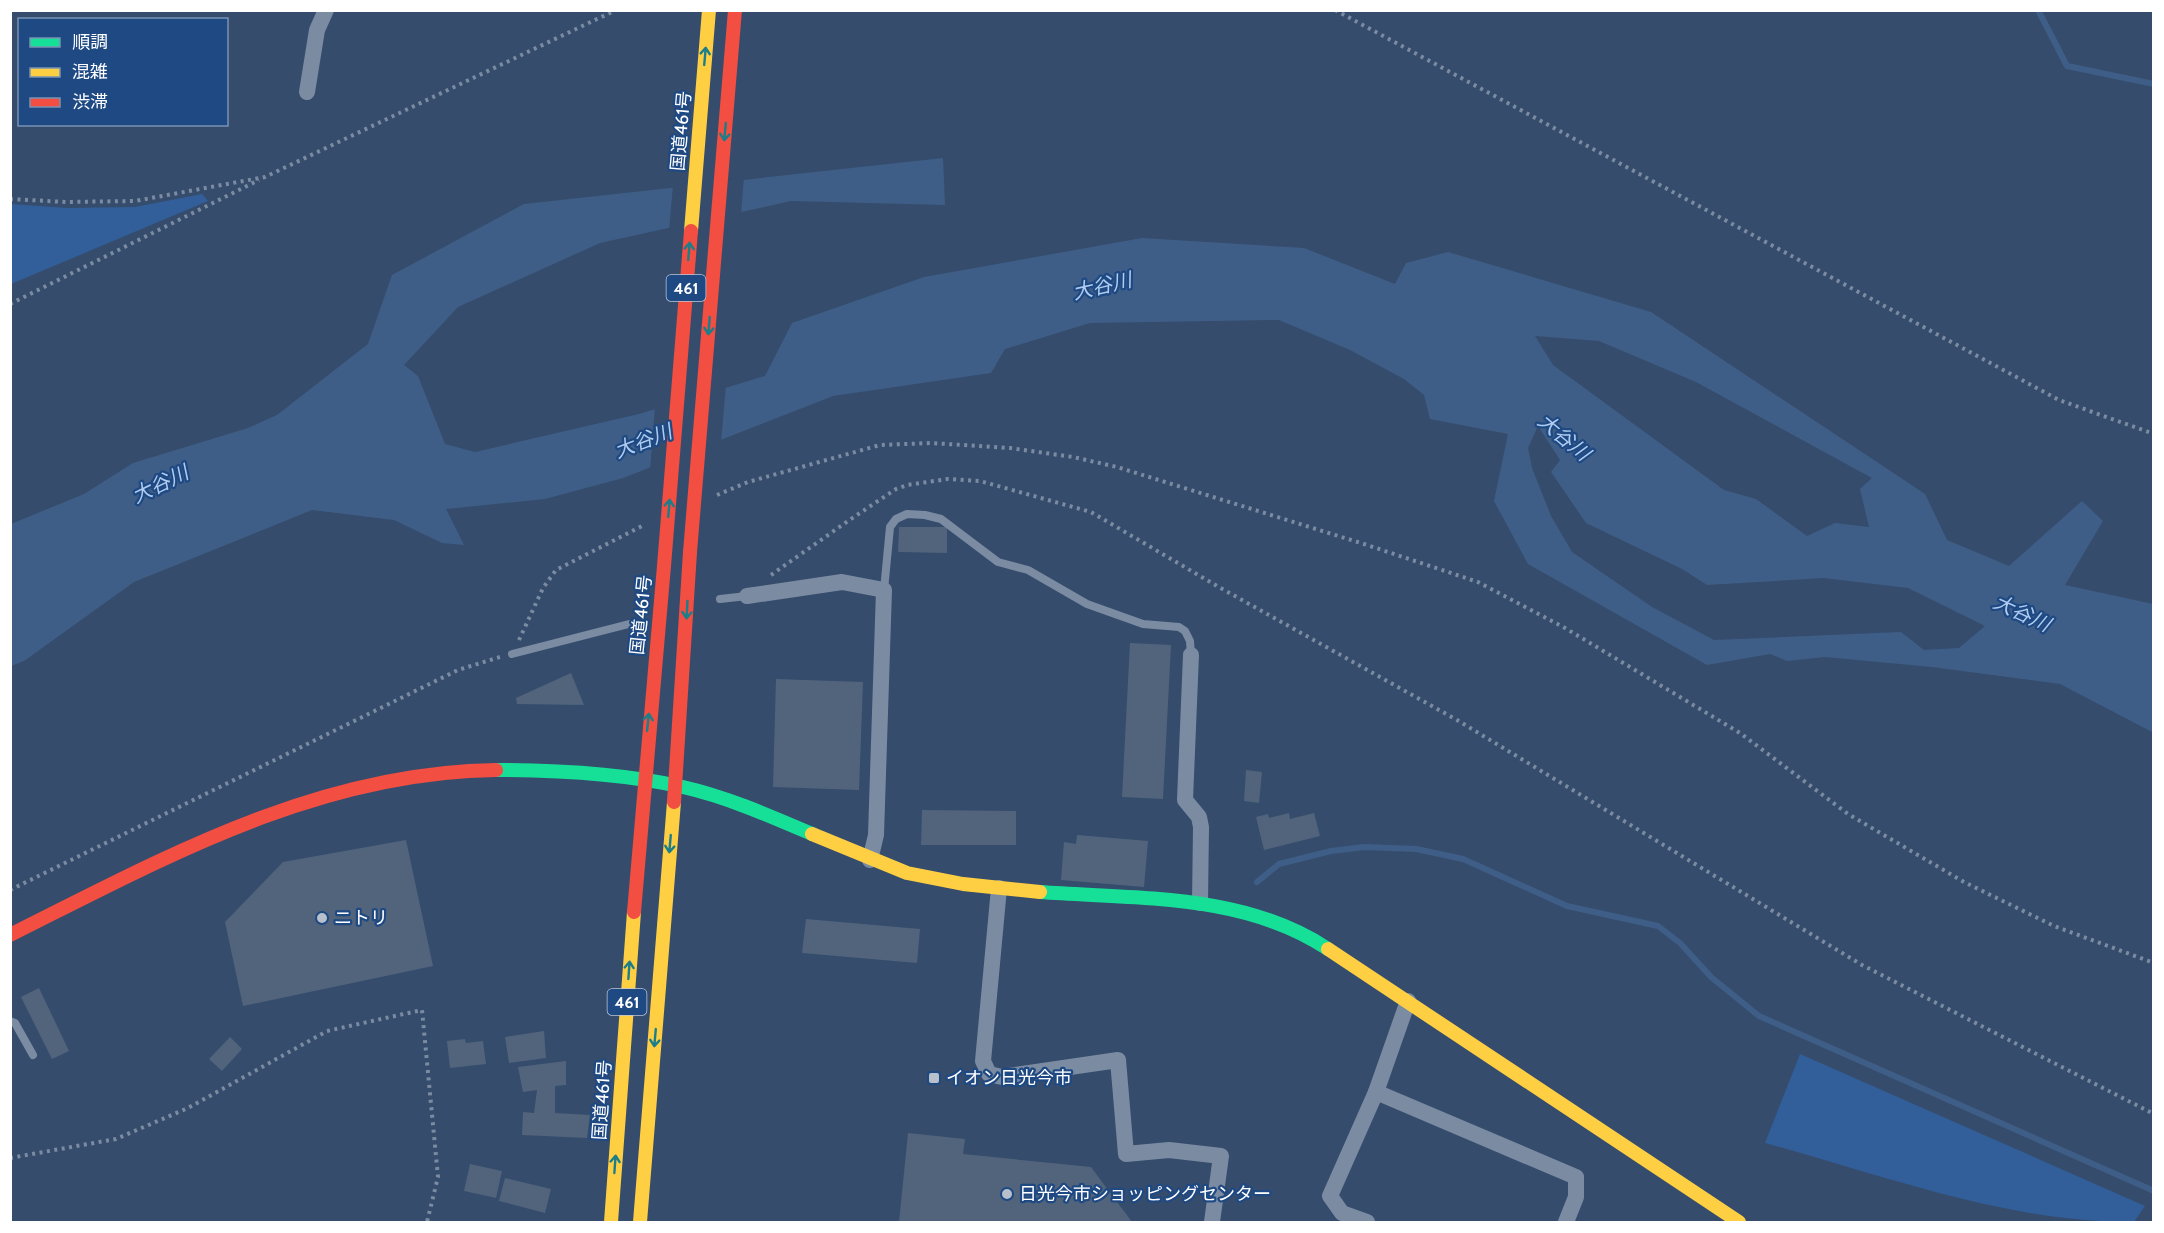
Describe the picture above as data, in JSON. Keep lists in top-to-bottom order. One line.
{"streets":{"main road":["国道461号","461"]},"water":["大谷川"],"places":{"other":["ニトリ","日光今市ショッピングセンター"],"transit":["イオン日光今市"]},"legend":["順調","混雑","渋滞"]}
